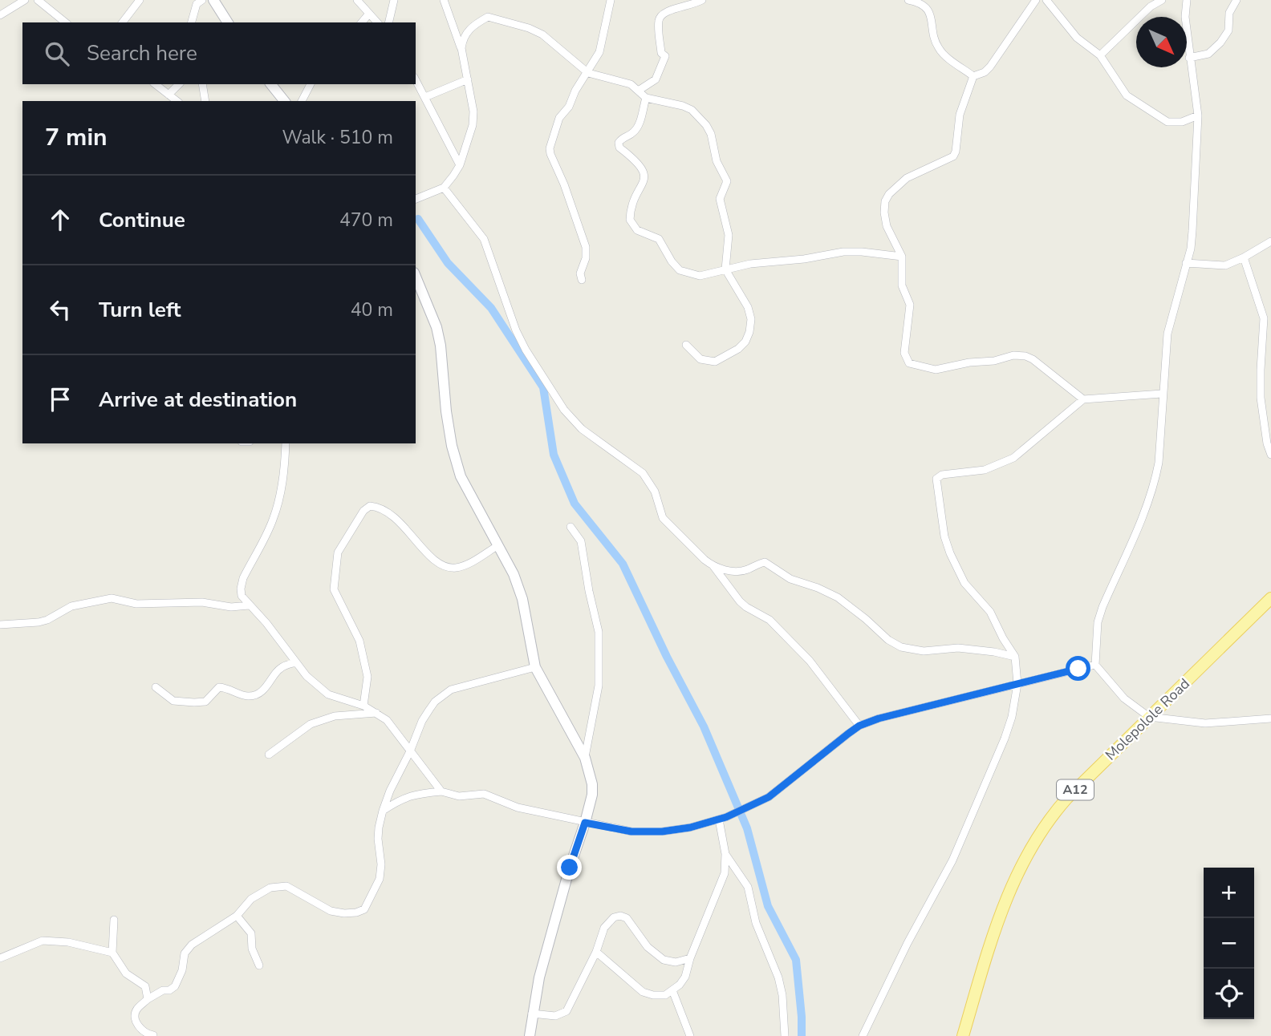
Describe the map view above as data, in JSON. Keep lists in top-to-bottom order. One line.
{"streets":{"main road":["Molepolole Road","A12"]},"north":"bottom right","page":{"search":"Search here","heading":["7 min","Walk · 510 m"],"list":[["Continue","470 m"],["Turn left","40 m"],"Arrive at destination"],"map_buttons":["+","−"]}}
